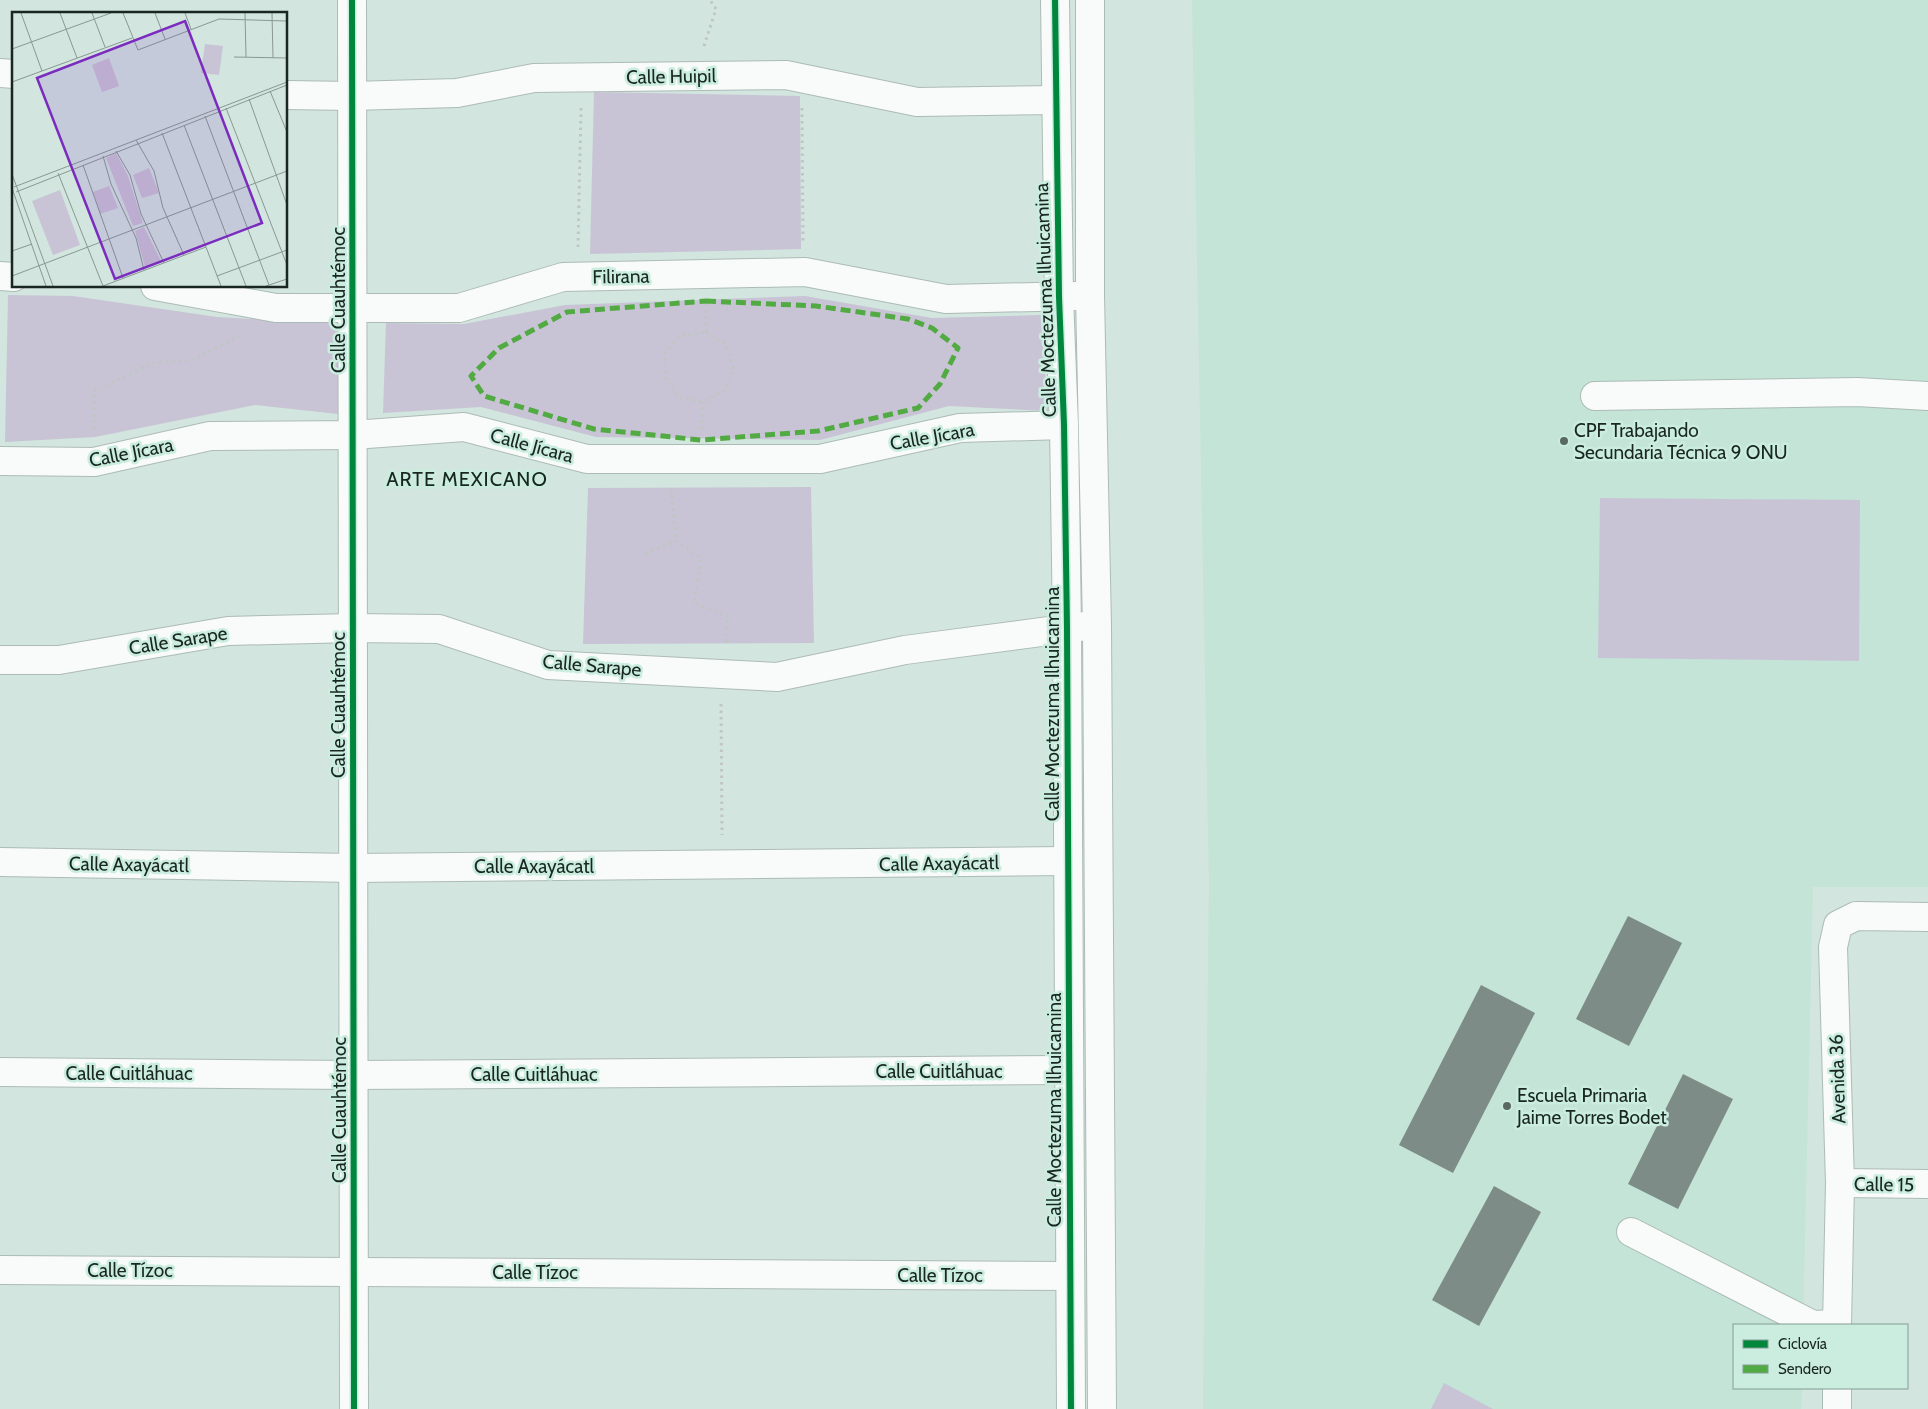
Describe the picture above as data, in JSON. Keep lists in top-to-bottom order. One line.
{"streets":{"street":["Calle Huipil","Filirana","Calle Cuauhtémoc","Calle Moctezuma Ilhuicamina","Calle Jícara","Calle Sarape","Calle Axayácatl","Calle Cuitláhuac","Avenida 36","Calle 15","Calle Tízoc"]},"crossings":[["Calle Huipil","Calle Cuauhtémoc"],["Calle Huipil","Calle Moctezuma Ilhuicamina"],["Filirana","Calle Cuauhtémoc"],["Filirana","Calle Moctezuma Ilhuicamina"],["Calle Cuauhtémoc","Calle Jícara"],["Calle Cuauhtémoc","Calle Sarape"],["Calle Cuauhtémoc","Calle Axayácatl"],["Calle Cuauhtémoc","Calle Cuitláhuac"],["Calle Cuauhtémoc","Calle Tízoc"],["Calle Moctezuma Ilhuicamina","Calle Jícara"],["Calle Moctezuma Ilhuicamina","Calle Sarape"],["Calle Moctezuma Ilhuicamina","Calle Axayácatl"],["Calle Moctezuma Ilhuicamina","Calle Cuitláhuac"],["Calle Moctezuma Ilhuicamina","Calle Tízoc"],["Avenida 36","Calle 15"]],"districts":["ARTE MEXICANO"],"places":["CPF Trabajando Secundaria Técnica 9 ONU","Escuela Primaria Jaime Torres Bodet"],"legend":["Ciclovía","Sendero"]}
